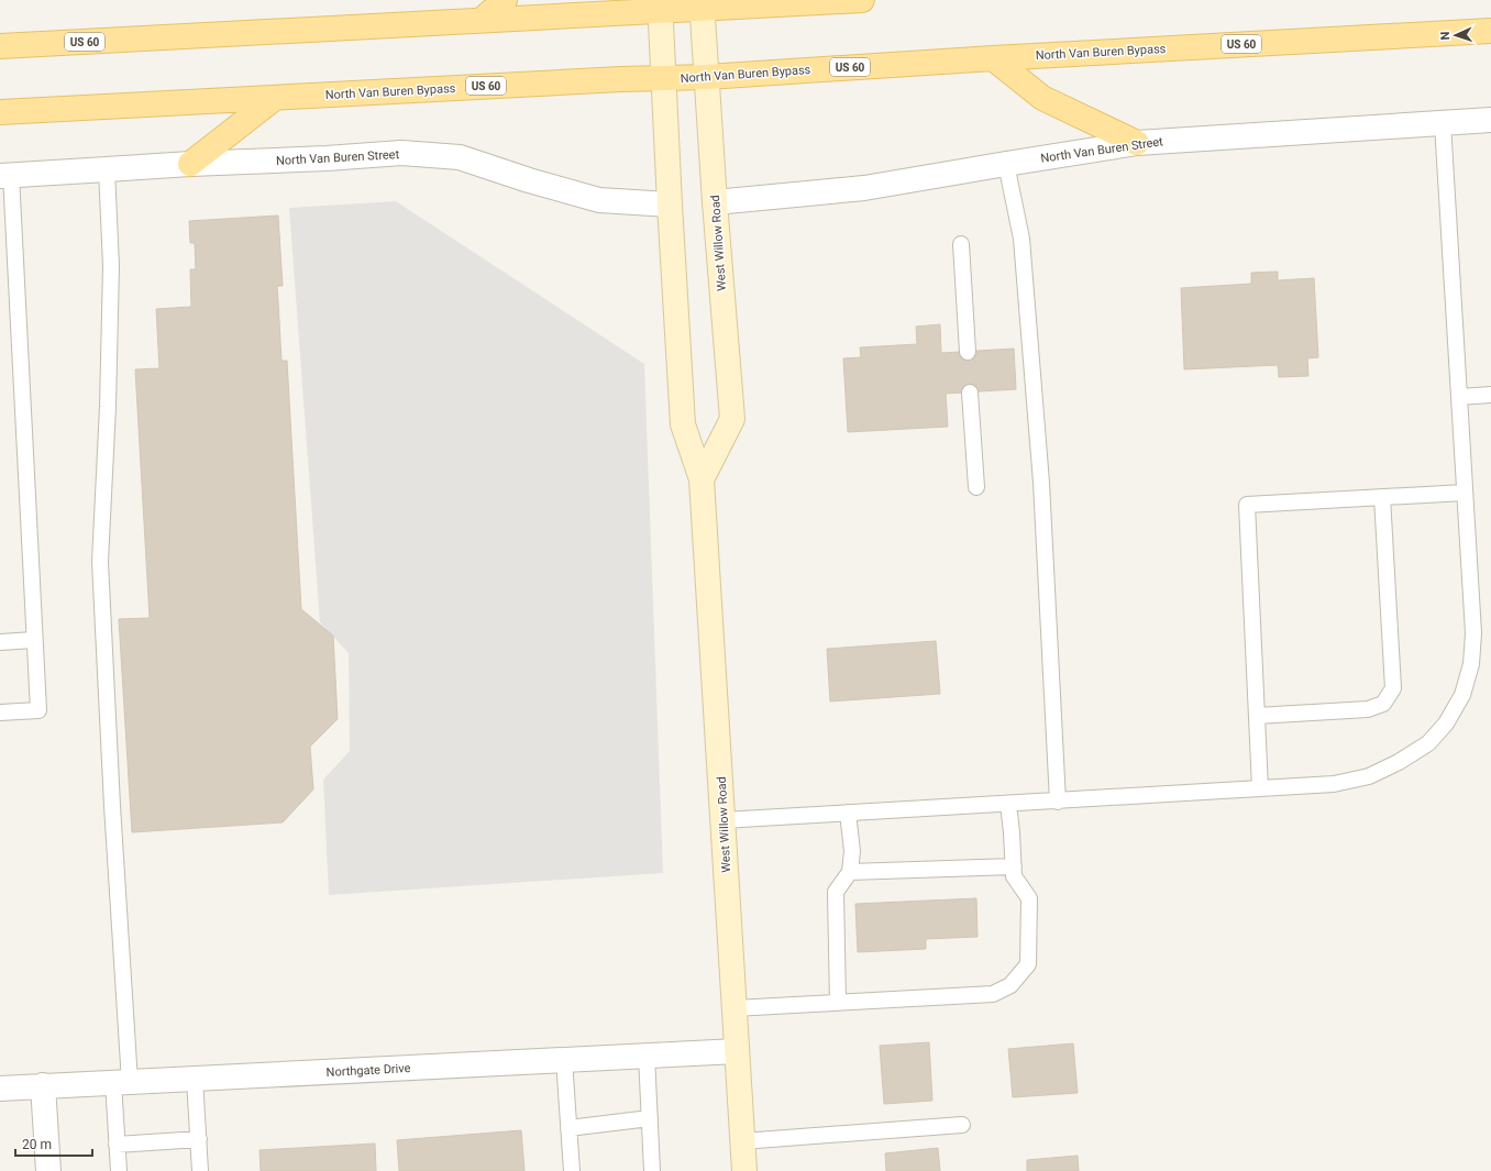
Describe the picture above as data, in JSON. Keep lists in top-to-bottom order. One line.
{"streets":{"main road":["US 60","North Van Buren Bypass","West Willow Road"],"street":["North Van Buren Street","Northgate Drive"]},"crossings":[["US 60","West Willow Road"],["North Van Buren Bypass","West Willow Road"],["North Van Buren Street","West Willow Road"],["West Willow Road","Northgate Drive"]],"scale_bar":"20 m","north":"left"}
